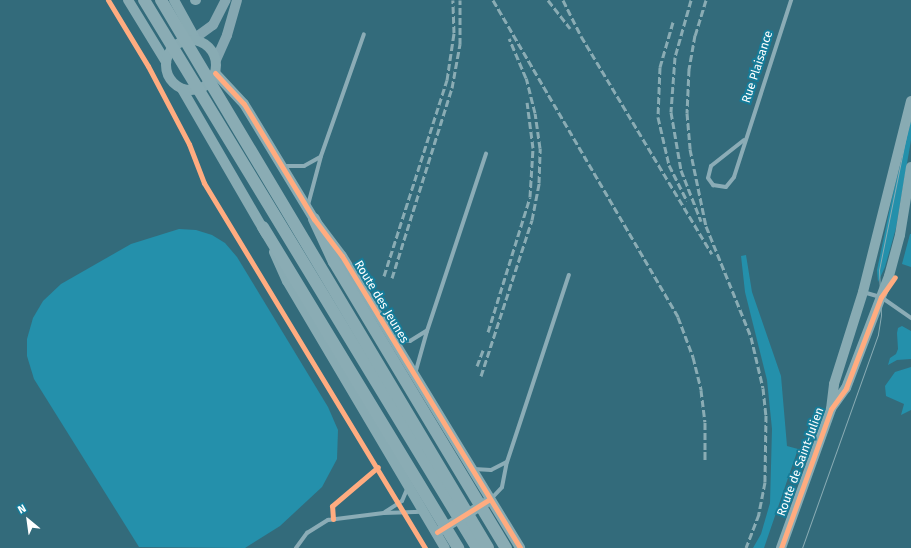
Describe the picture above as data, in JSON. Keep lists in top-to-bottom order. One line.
{"streets":{"main road":["Route des Jeunes","Route de Saint-Julien"],"street":["Rue Plaisance"]},"north":"top left"}
